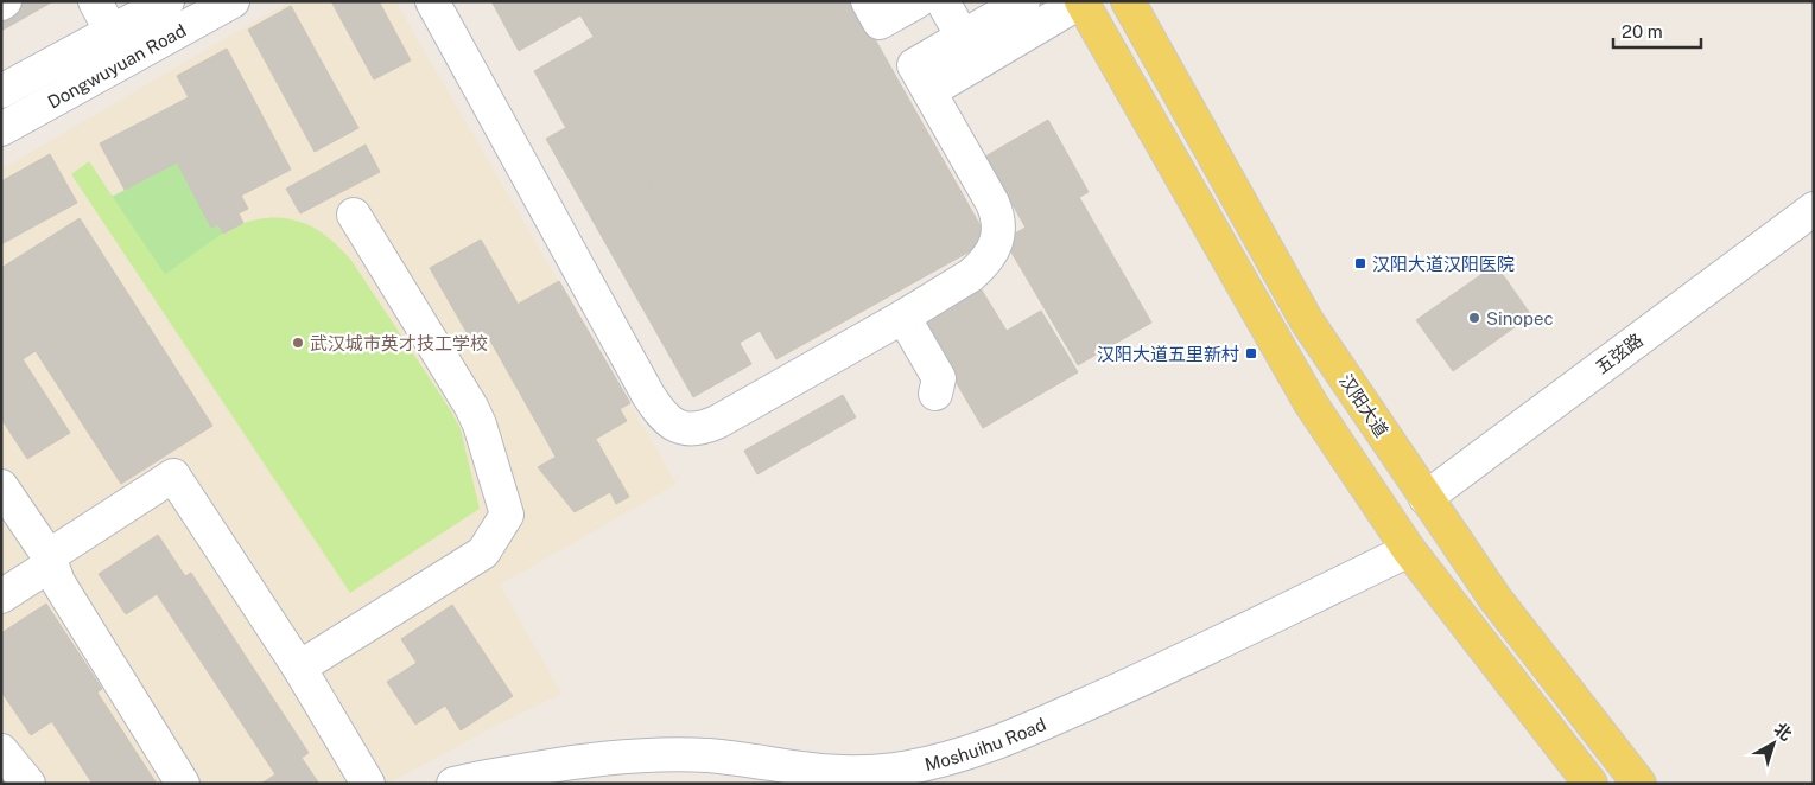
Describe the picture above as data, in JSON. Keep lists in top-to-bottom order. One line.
{"streets":{"main road":["汉阳大道"],"street":["Dongwuyuan Road","五弦路","Moshuihu Road"]},"crossings":[["五弦路","汉阳大道"]],"places":{"transit":["汉阳大道汉阳医院","汉阳大道五里新村"],"other":["Sinopec","武汉城市英才技工学校"]},"scale_bar":"20 m","north":"top right"}
